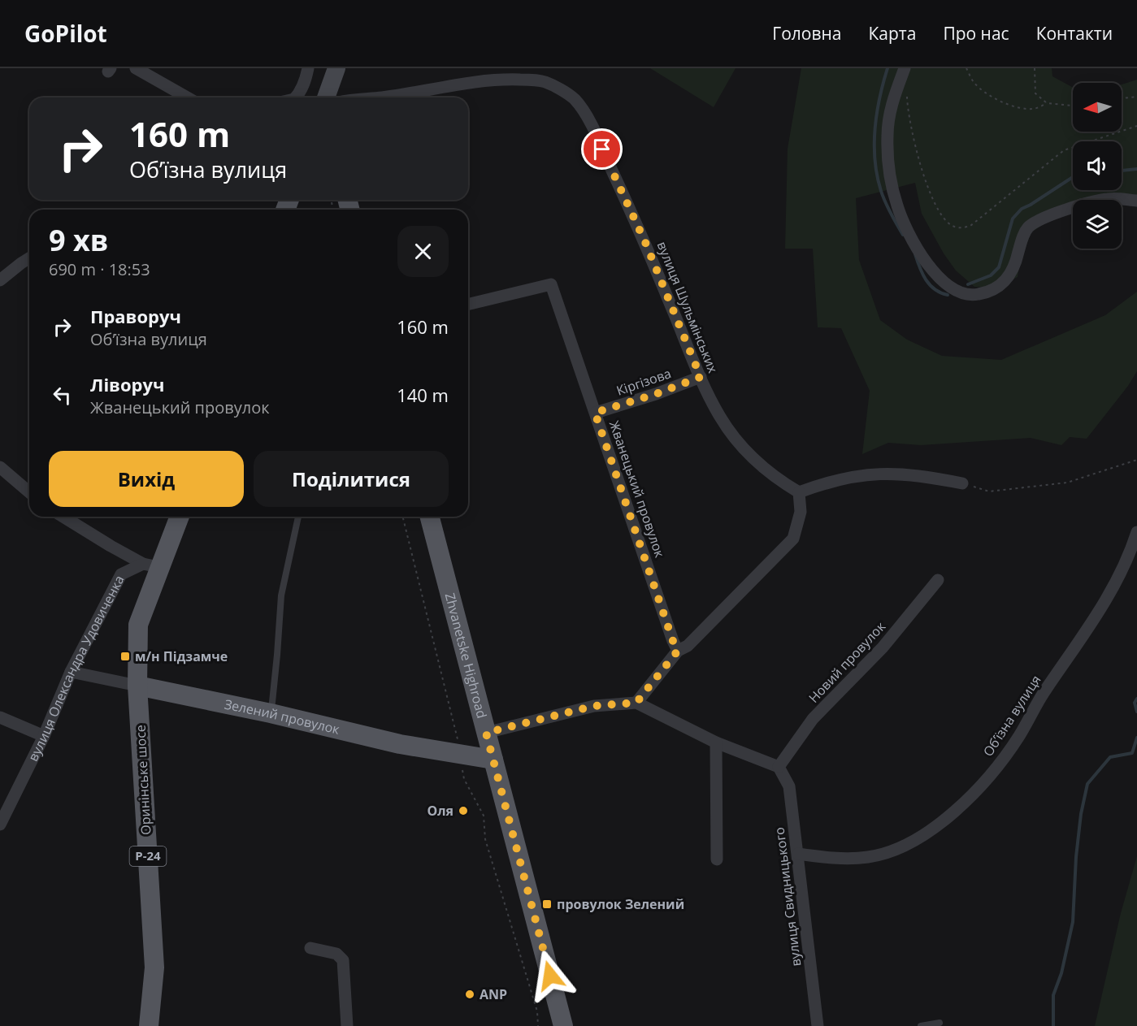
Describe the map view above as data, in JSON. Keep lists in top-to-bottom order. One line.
{"streets":{"main road":["Zhvanetske Highroad","Зелений провулок","Оринінське шосе","Р-24"],"street":["вулиця Шульмінських","Кіргізова","Жванецький провулок","Новий провулок","вулиця Олександра Удовиченка","Обʼїзна вулиця","вулиця Свидницького"]},"crossings":[["вулиця Шульмінських","Кіргізова"],["Кіргізова","Жванецький провулок"],["Zhvanetske Highroad","Зелений провулок"],["Новий провулок","вулиця Свидницького"],["вулиця Олександра Удовиченка","Зелений провулок"],["вулиця Олександра Удовиченка","Оринінське шосе"],["вулиця Олександра Удовиченка","Р-24"],["Обʼїзна вулиця","вулиця Свидницького"],["Зелений провулок","Оринінське шосе"],["Оринінське шосе","Р-24"]],"places":{"transit":["м/н Підзамче","провулок Зелений"],"other":["Оля","ANP"]},"north":"left","page":{"header":"GoPilot","nav":["Головна","Карта","Про нас","Контакти"],"turn":["160 m","Обʼїзна вулиця"],"heading":["9 хв","690 m · 18:53"],"list":[{"name":"Праворуч","note":"Обʼїзна вулиця","value":"160 m"},{"name":"Ліворуч","note":"Жванецький провулок","value":"140 m"}],"buttons":["Вихід","Поділитися"]}}
